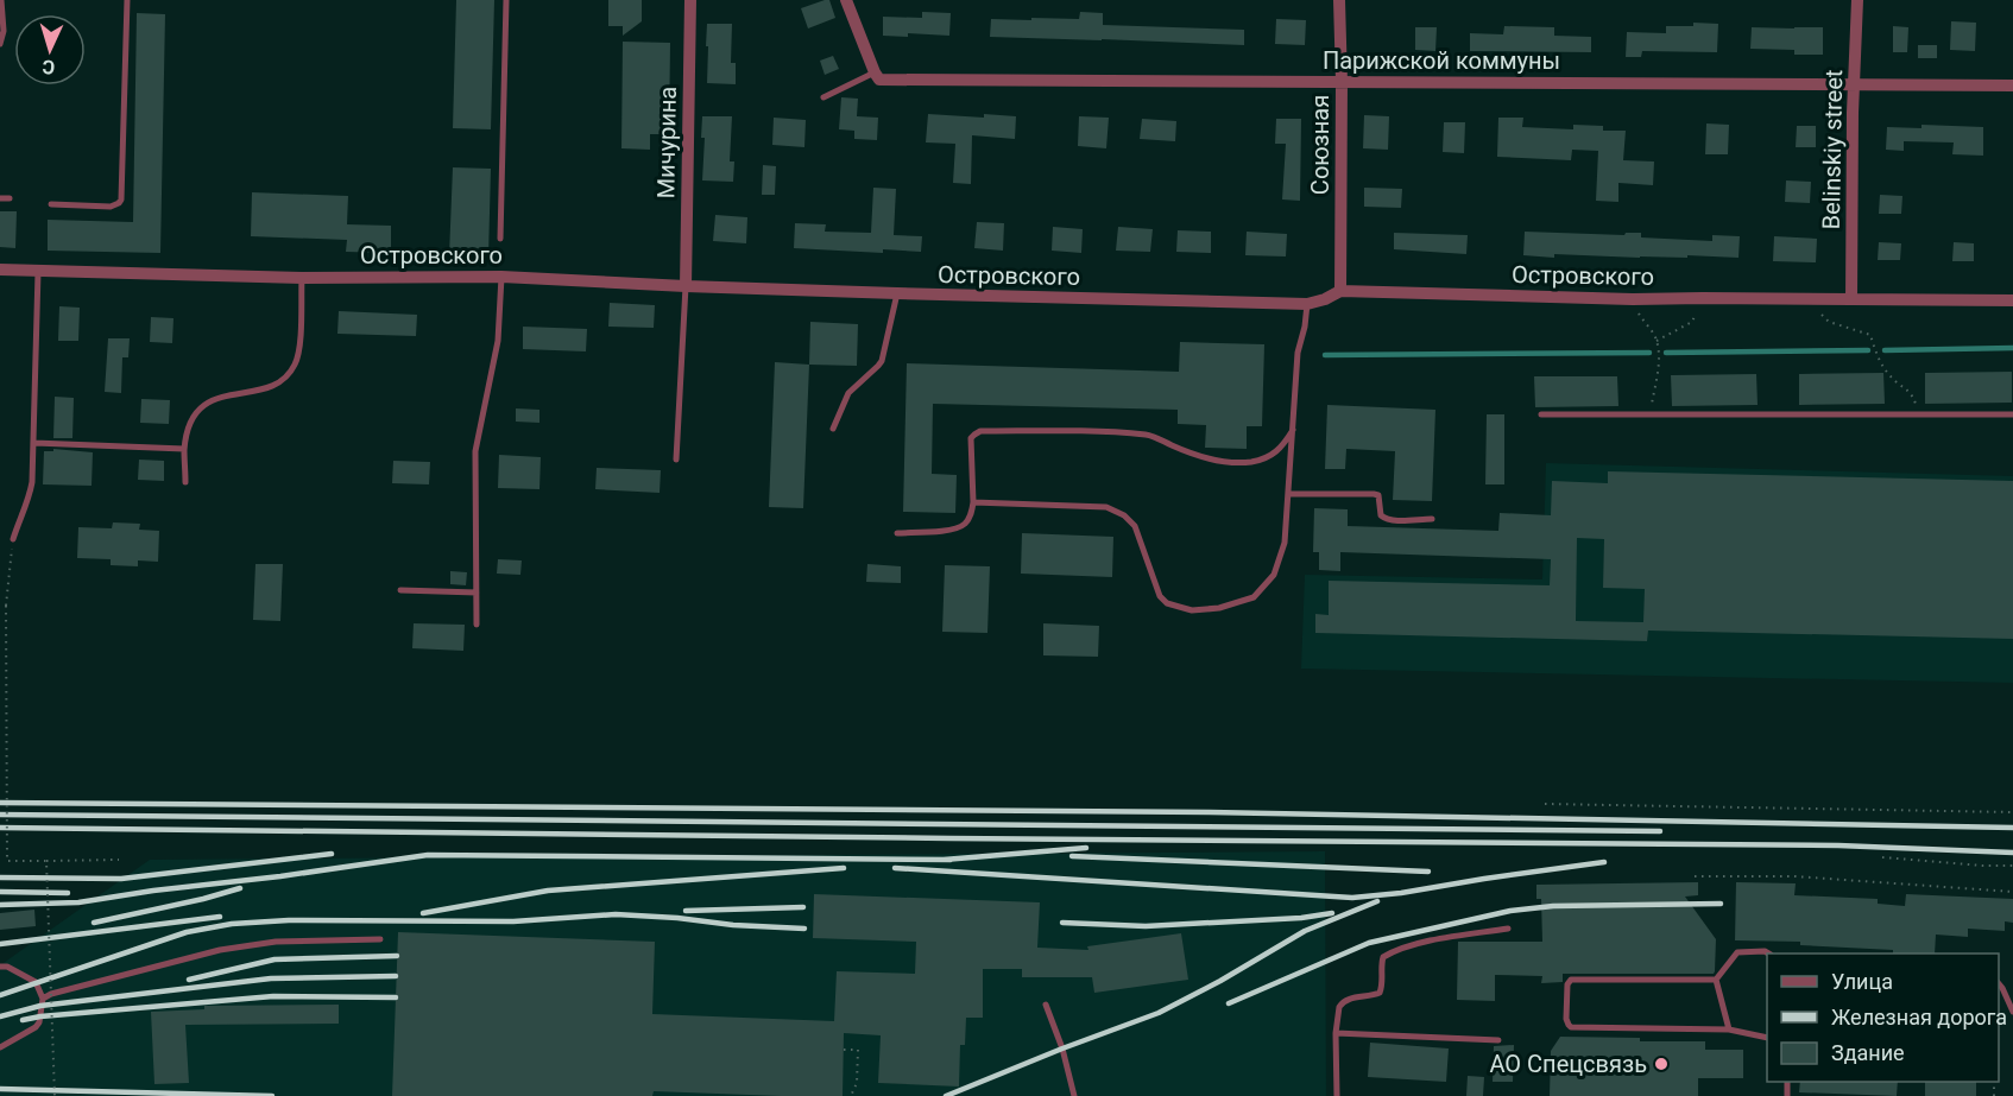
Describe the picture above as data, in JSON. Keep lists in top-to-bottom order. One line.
{"streets":{"street":["Парижской коммуны","Мичурина","Союзная","Belinskiy street","Островского"]},"crossings":[["Парижской коммуны","Союзная"],["Парижской коммуны","Belinskiy street"],["Мичурина","Островского"],["Союзная","Островского"],["Belinskiy street","Островского"]],"places":["АО Спецсвязь"],"legend":["Улица","Железная дорога","Здание"],"north":"bottom"}
